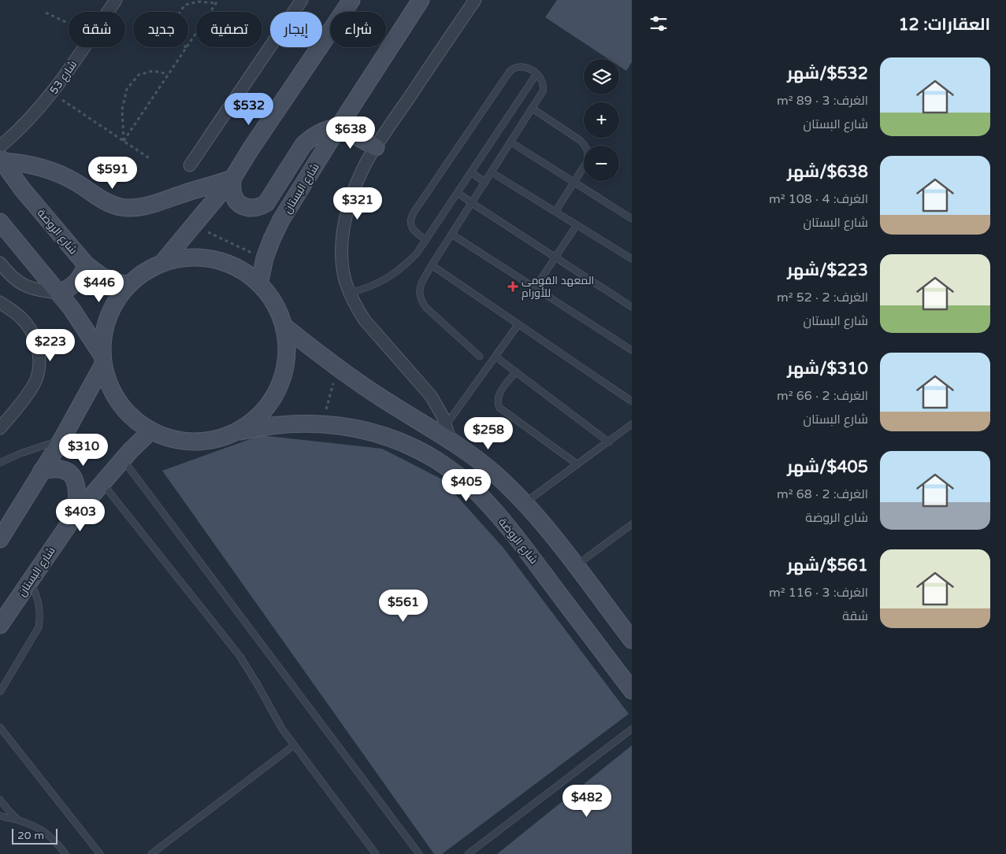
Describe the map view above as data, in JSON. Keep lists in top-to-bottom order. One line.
{"streets":{"street":["شارع 53","شارع البستان","شارع الروضة"]},"crossings":[["شارع 53","شارع الروضة"]],"places":{"health":["المعهد القومى للأورام"]},"scale_bar":"20 m","page":{"heading":"العقارات: 12","chip":["شراء","إيجار","تصفية","جديد","شقة"],"list":[{"name":"$532/شهر","note":"الغرف: 3 · 89 m² · شارع البستان"},{"name":"$638/شهر","note":"الغرف: 4 · 108 m² · شارع البستان"},{"name":"$223/شهر","note":"الغرف: 2 · 52 m² · شارع البستان"},{"name":"$310/شهر","note":"الغرف: 2 · 66 m² · شارع البستان"},{"name":"$405/شهر","note":"الغرف: 2 · 68 m² · شارع الروضة"},{"name":"$561/شهر","note":"الغرف: 3 · 116 m² · شقة"}],"map_buttons":["+","−"],"price":["$532","$638","$591","$321","$446","$223","$258","$310","$405","$403","$561","$482"],"scale":"20 m"}}
